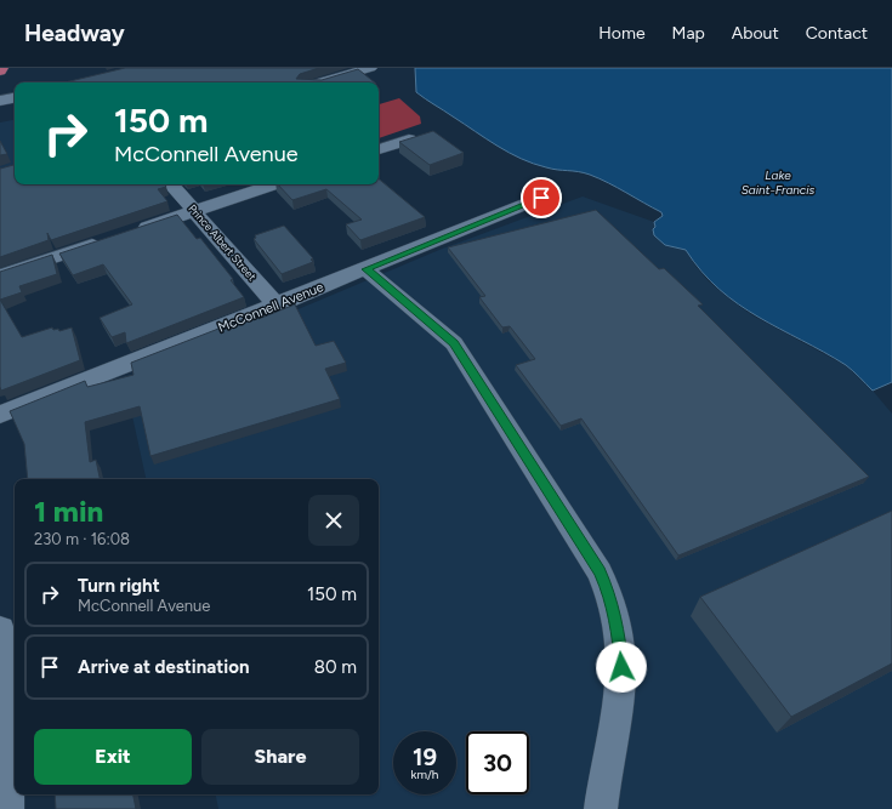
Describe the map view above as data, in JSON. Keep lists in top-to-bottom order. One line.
{"streets":{"street":["Prince Albert Street","McConnell Avenue"]},"crossings":[["Prince Albert Street","McConnell Avenue"]],"water":["Lake Saint-Francis"],"page":{"header":"Headway","nav":["Home","Map","About","Contact"],"turn":["150 m","McConnell Avenue"],"heading":["1 min","230 m · 16:08"],"list":[{"name":"Turn right","note":"McConnell Avenue","value":"150 m"},{"name":"Arrive at destination","value":"80 m"}],"buttons":["Exit","Share"],"speed":"19 km/h","limit":"30"}}
